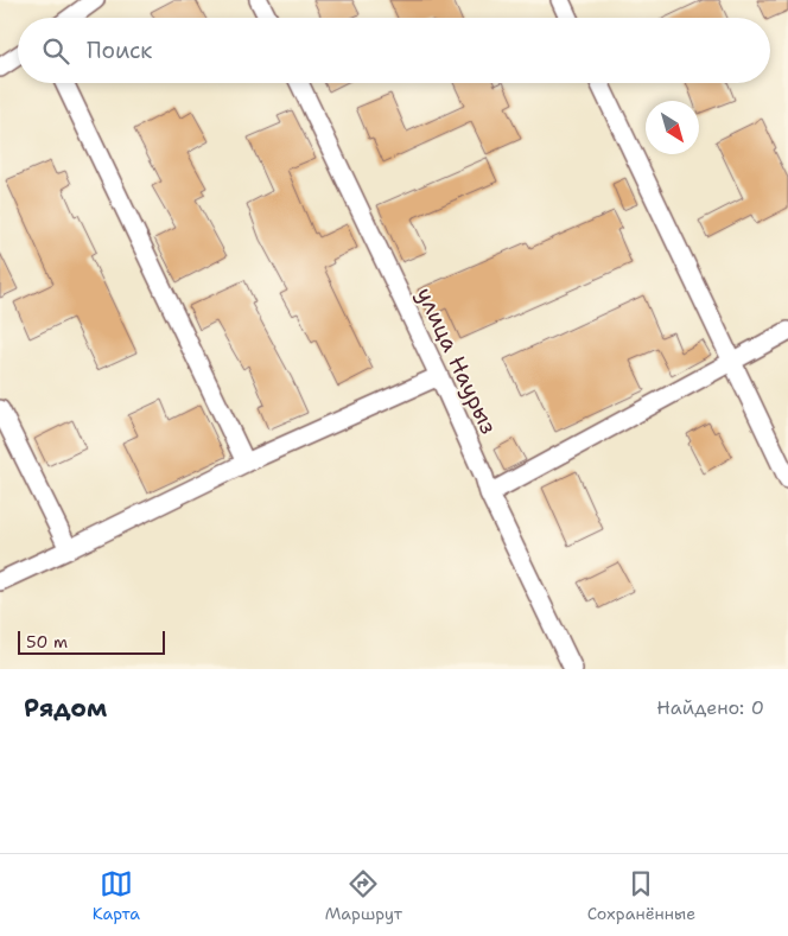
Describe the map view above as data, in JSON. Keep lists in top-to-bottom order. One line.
{"streets":{"street":["улица Наурыз"]},"scale_bar":"50 m","north":"bottom right","page":{"search":"Поиск","scale":"50 m","heading":["Рядом","Найдено: 0"],"nav":["Карта","Маршрут","Сохранённые"]}}
